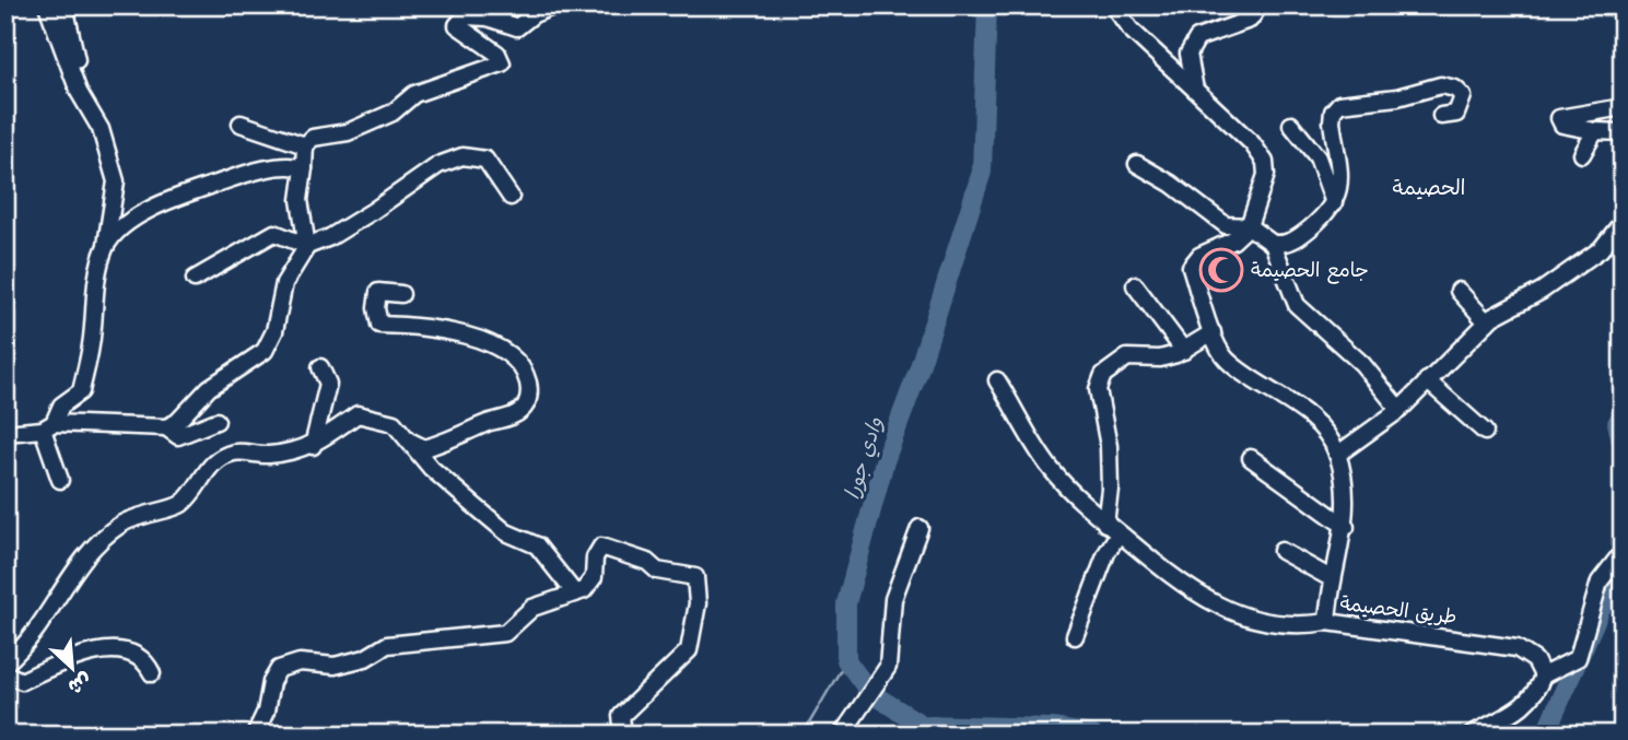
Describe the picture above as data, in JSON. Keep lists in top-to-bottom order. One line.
{"streets":{"street":["طريق الحصيمة"]},"districts":["الحصيمة"],"water":["وادي جورا"],"places":{"mosque":["جامع الحصيمة"]},"north":"bottom right"}
